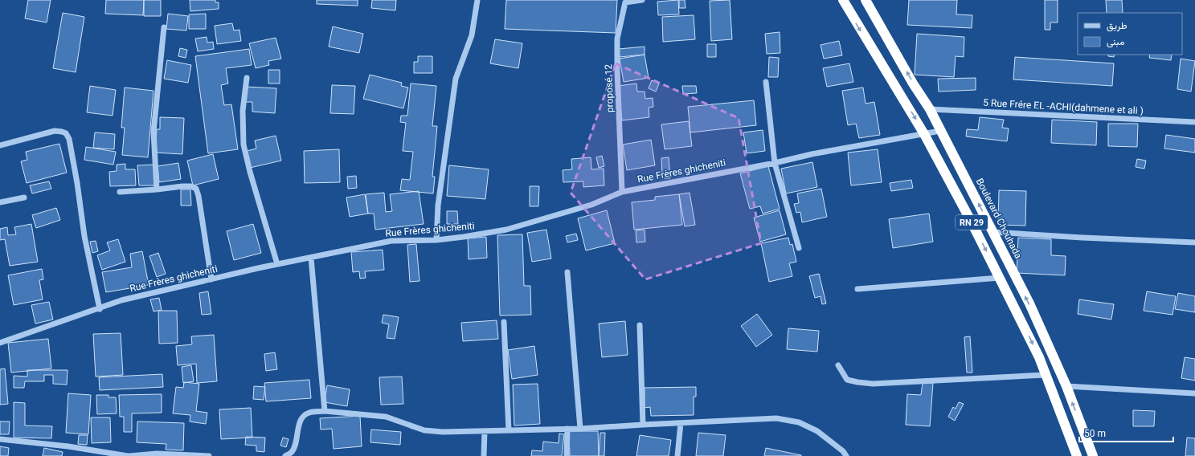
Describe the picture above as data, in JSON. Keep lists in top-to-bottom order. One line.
{"streets":{"highway":["Boulevard Chouhada","RN 29"],"street":["proposé 12","5 Rue Frére EL -ACHI(dahmene et ali )","Rue Frères ghicheniti"]},"crossings":[["proposé 12","Rue Frères ghicheniti"],["5 Rue Frére EL -ACHI(dahmene et ali )","Boulevard Chouhada"],["Rue Frères ghicheniti","Boulevard Chouhada"],["Rue Frères ghicheniti","RN 29"]],"legend":["طريق","مبنى"],"scale_bar":"50 m"}
